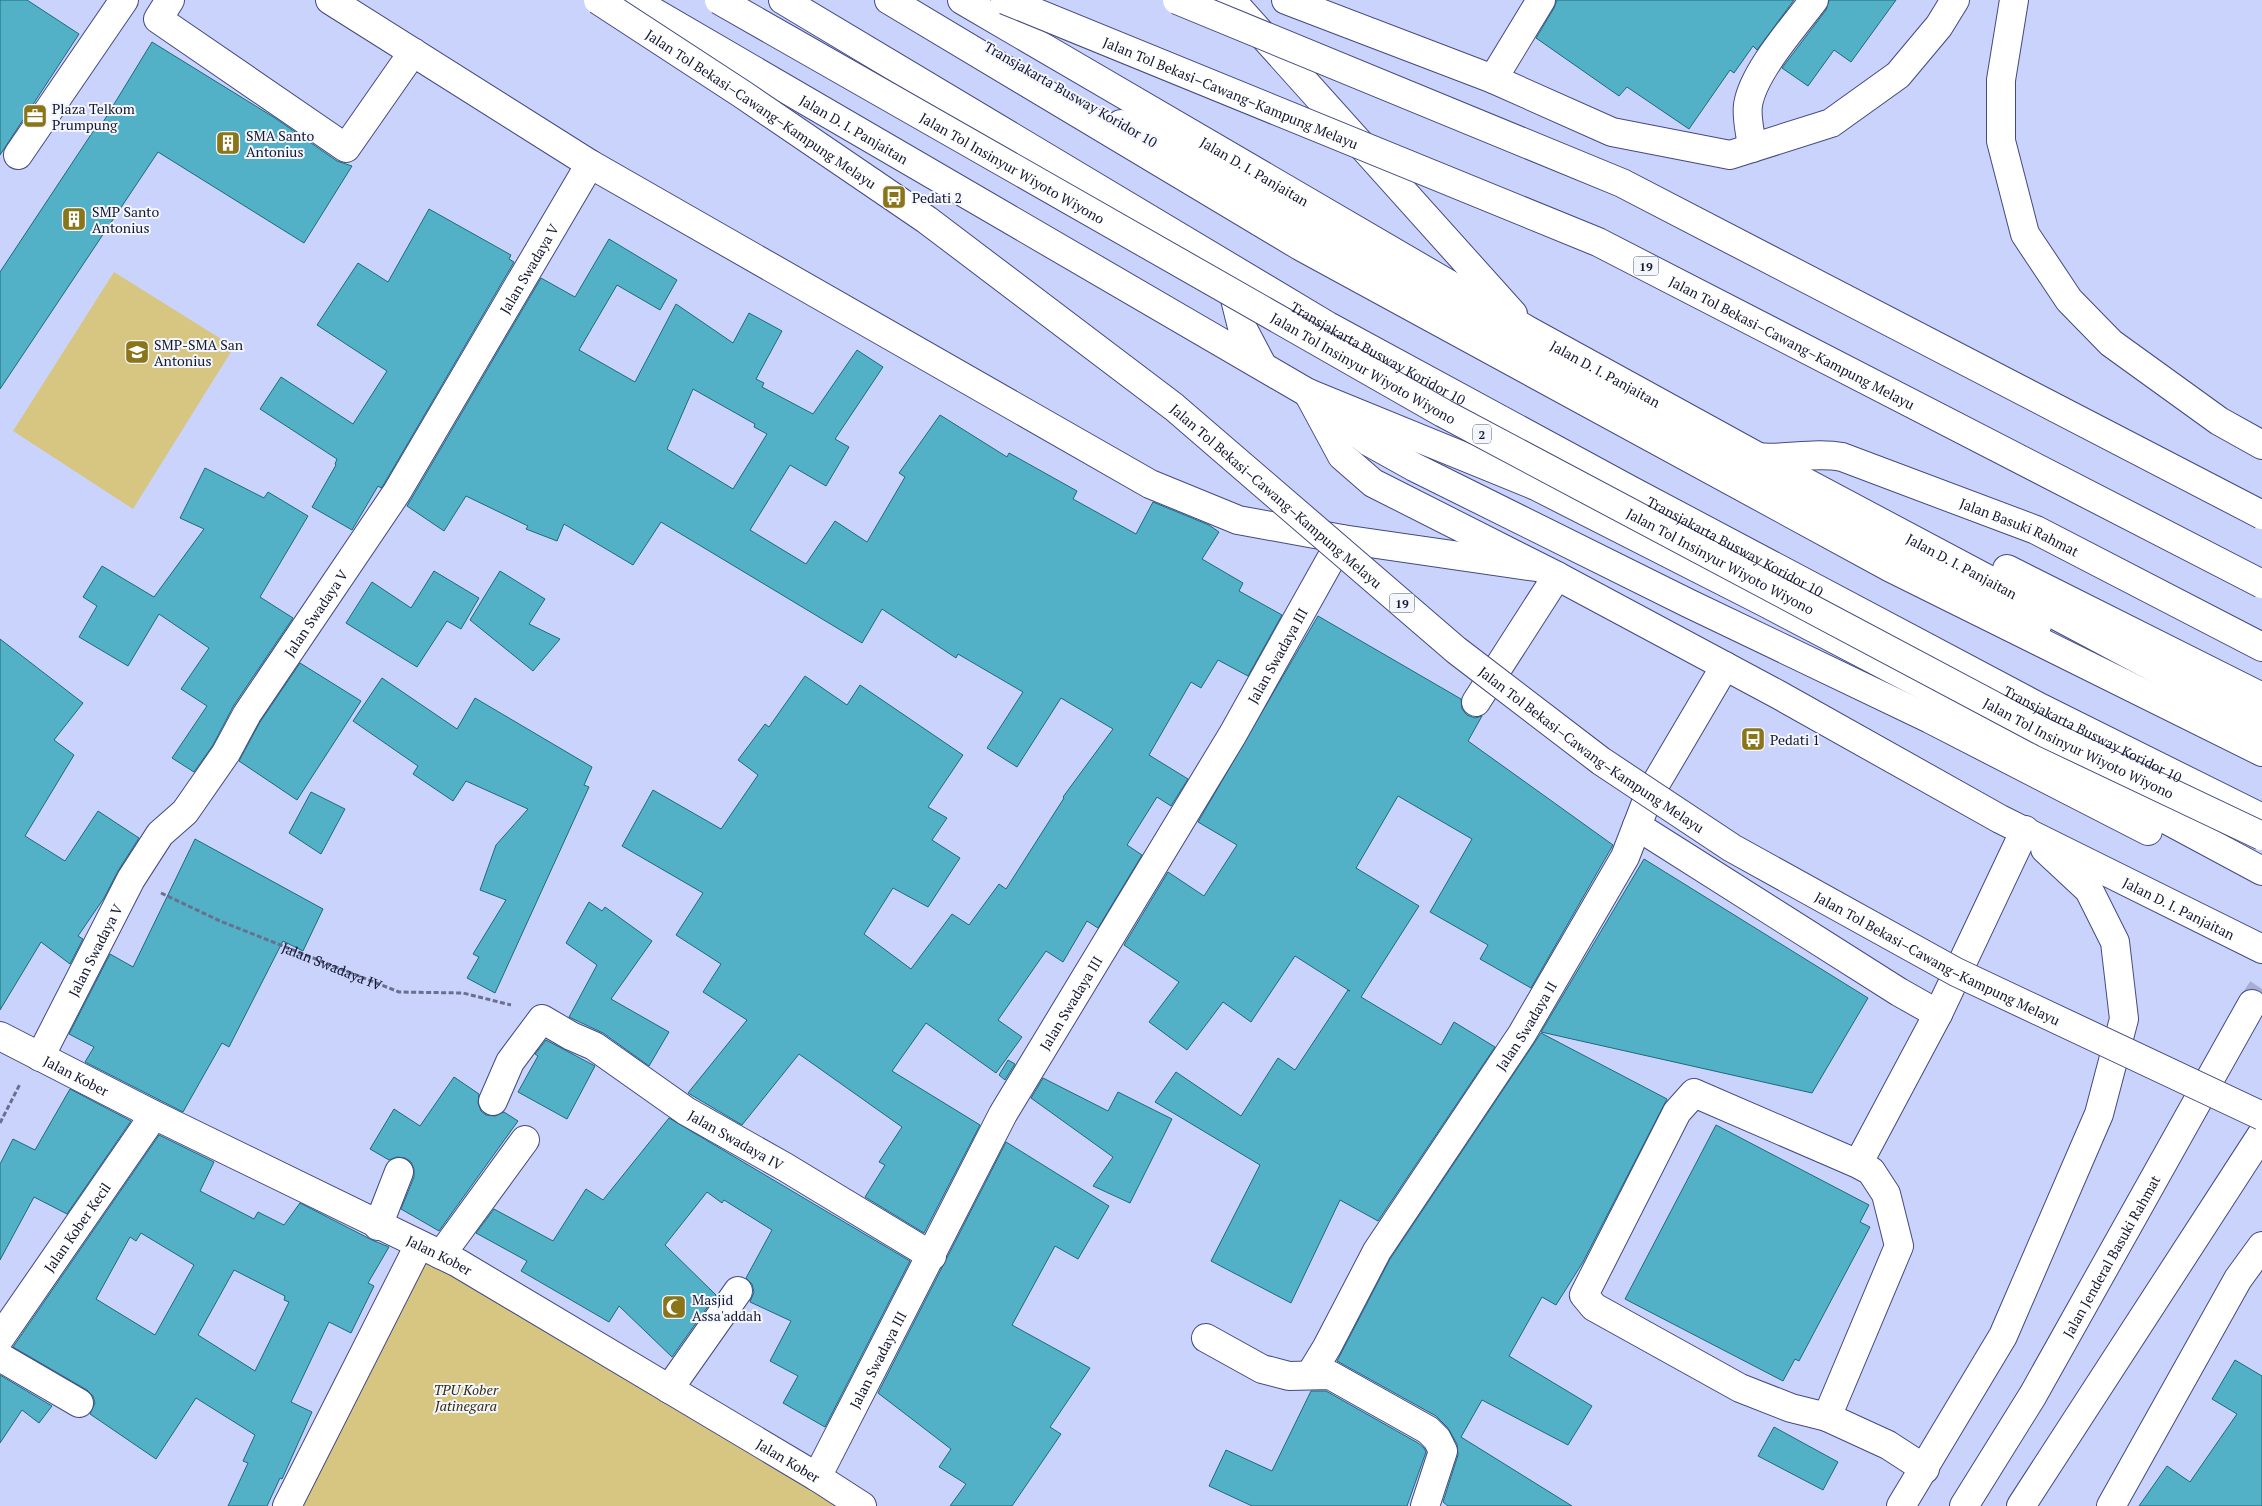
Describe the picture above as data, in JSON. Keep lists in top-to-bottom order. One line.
{"streets":{"main road":["Jalan Tol Bekasi–Cawang–Kampung Melayu","Transjakarta Busway Koridor 10","Jalan D. I. Panjaitan","Jalan Tol Insinyur Wiyoto Wiyono","19","Jalan Swadaya V","2","Jalan Basuki Rahmat","Jalan Swadaya III","Jalan Swadaya IV","Jalan Swadaya II","Jalan Kober","Jalan Kober Kecil","Jalan Jenderal Basuki Rahmat"]},"crossings":[["Transjakarta Busway Koridor 10","Jalan D. I. Panjaitan"],["Transjakarta Busway Koridor 10","Jalan Basuki Rahmat"],["Jalan D. I. Panjaitan","Jalan Basuki Rahmat"],["Jalan D. I. Panjaitan","Jalan Swadaya II"],["Jalan Swadaya V","Jalan Swadaya IV"],["Jalan Swadaya V","Jalan Kober"],["Jalan Swadaya III","Jalan Swadaya IV"],["Jalan Swadaya III","Jalan Kober"],["Jalan Kober","Jalan Kober Kecil"]],"parks":["TPU Kober Jatinegara"],"places":{"office":["Plaza Telkom Prumpung"],"building":["SMA Santo Antonius","SMP Santo Antonius"],"bus stop":["Pedati 2","Pedati 1"],"school or university":["SMP-SMA San Antonius"],"mosque":["Masjid Assa'addah"]}}
